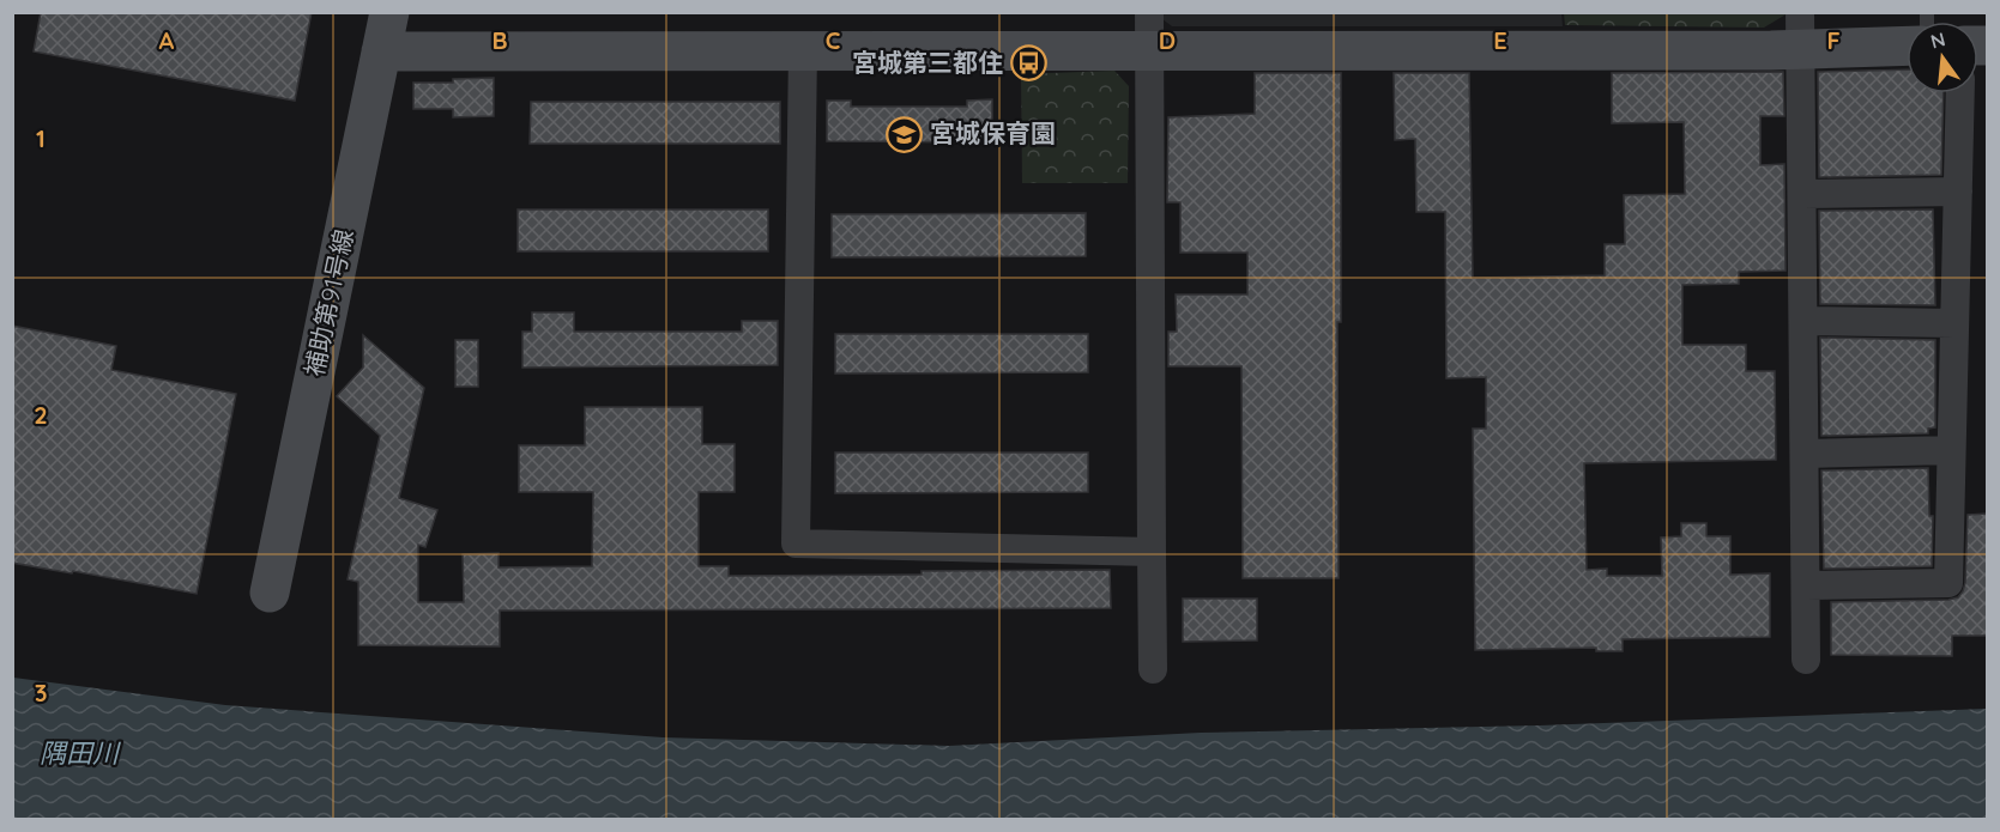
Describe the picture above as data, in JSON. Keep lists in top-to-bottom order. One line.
{"streets":{"street":["補助第91号線"]},"water":["隅田川"],"places":{"bus stop":["宮城第三都住"],"school or university":["宮城保育園"]},"north":"top","grid":{"columns":["A","B","C","D","E","F"],"rows":["1","2","3"]}}
